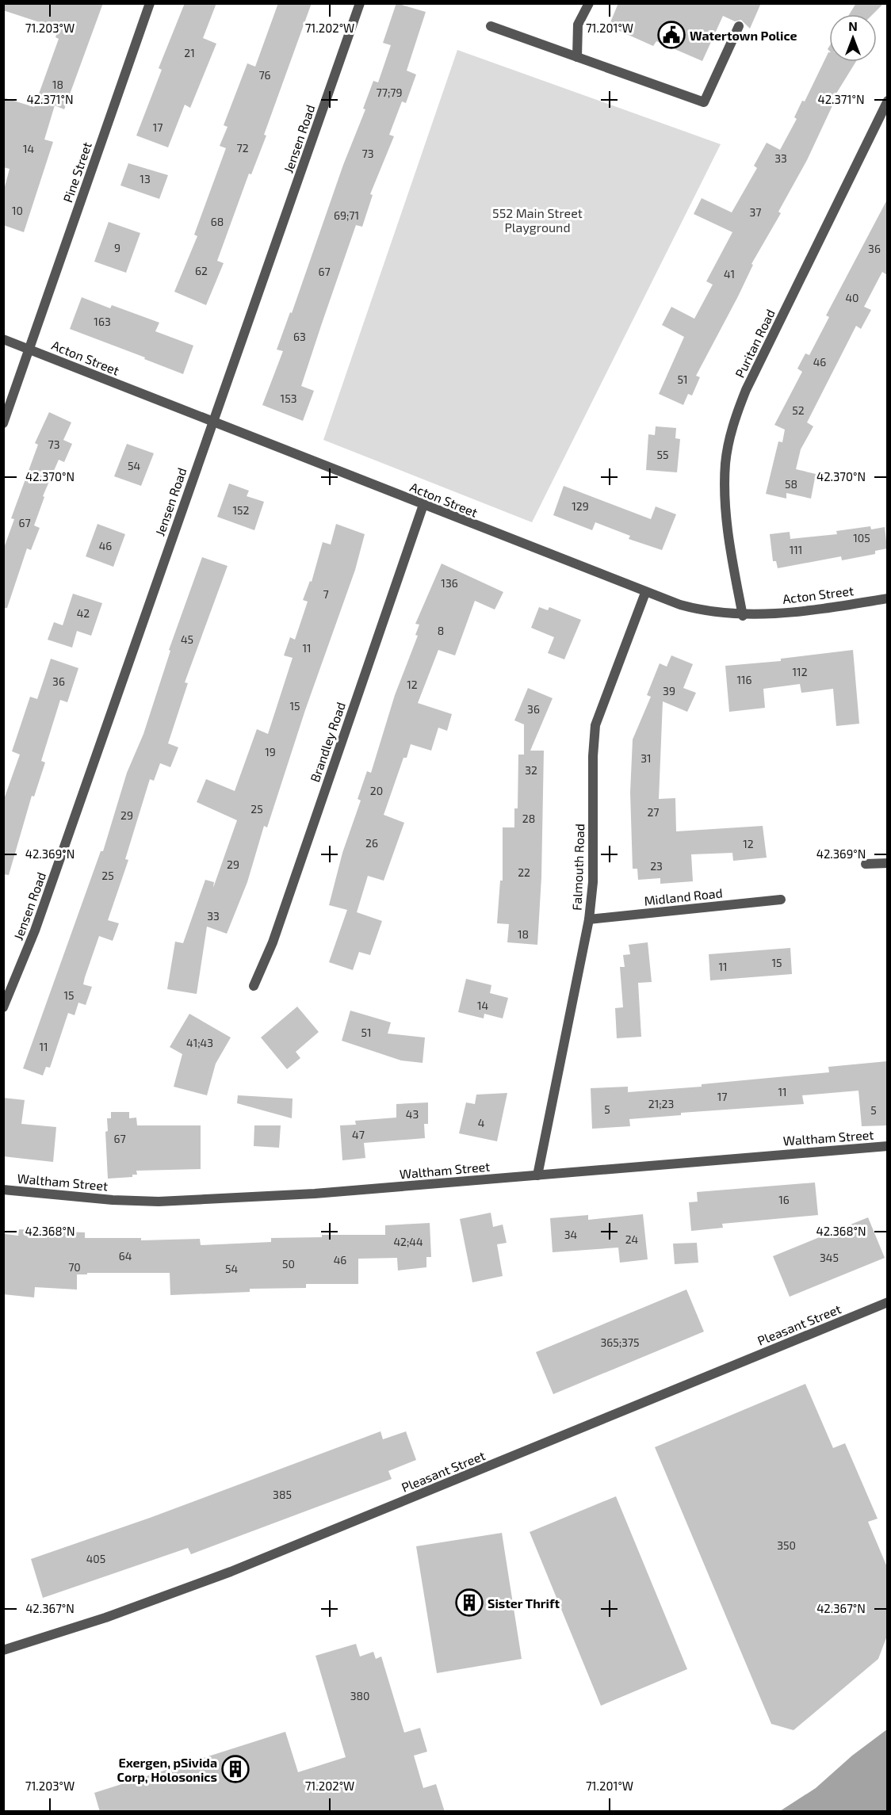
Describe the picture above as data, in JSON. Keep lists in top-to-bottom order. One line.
{"streets":{"street":["Jensen Road","Pine Street","Puritan Road","Acton Street","Brandley Road","Falmouth Road","Midland Road","Waltham Street","Pleasant Street"]},"crossings":[["Jensen Road","Acton Street"],["Pine Street","Acton Street"],["Puritan Road","Acton Street"],["Acton Street","Brandley Road"],["Acton Street","Falmouth Road"],["Falmouth Road","Midland Road"],["Falmouth Road","Waltham Street"]],"parks":["552 Main Street Playground"],"places":{"public building":["Watertown Police"],"building":["Sister Thrift","Exergen, pSivida Corp, Holosonics"]},"house_numbers":["21","76","18","77;79","17","72","14","73","33","13","10","37","69;71","68","9","36","62","67","41","40","163","63","46","51","153","52","73","55","54","58","129","152","67","105","46","111","136","7","42","8","45","11","112","116","36","12","39","15","36","19","31","32","20","25","27","29","28","26","12","29","23","22","25","33","18","15","11","15","14","51","41;43","11","11","17","21;23","5","5","43","4","47","67","16","34","24","42;44","64","345","46","50","70","54","365;375","385","350","405","380"],"north":"top","coordinates":["71.203°W","71.202°W","71.201°W","42.371°N","42.370°N","42.369°N","42.368°N","42.367°N"]}
